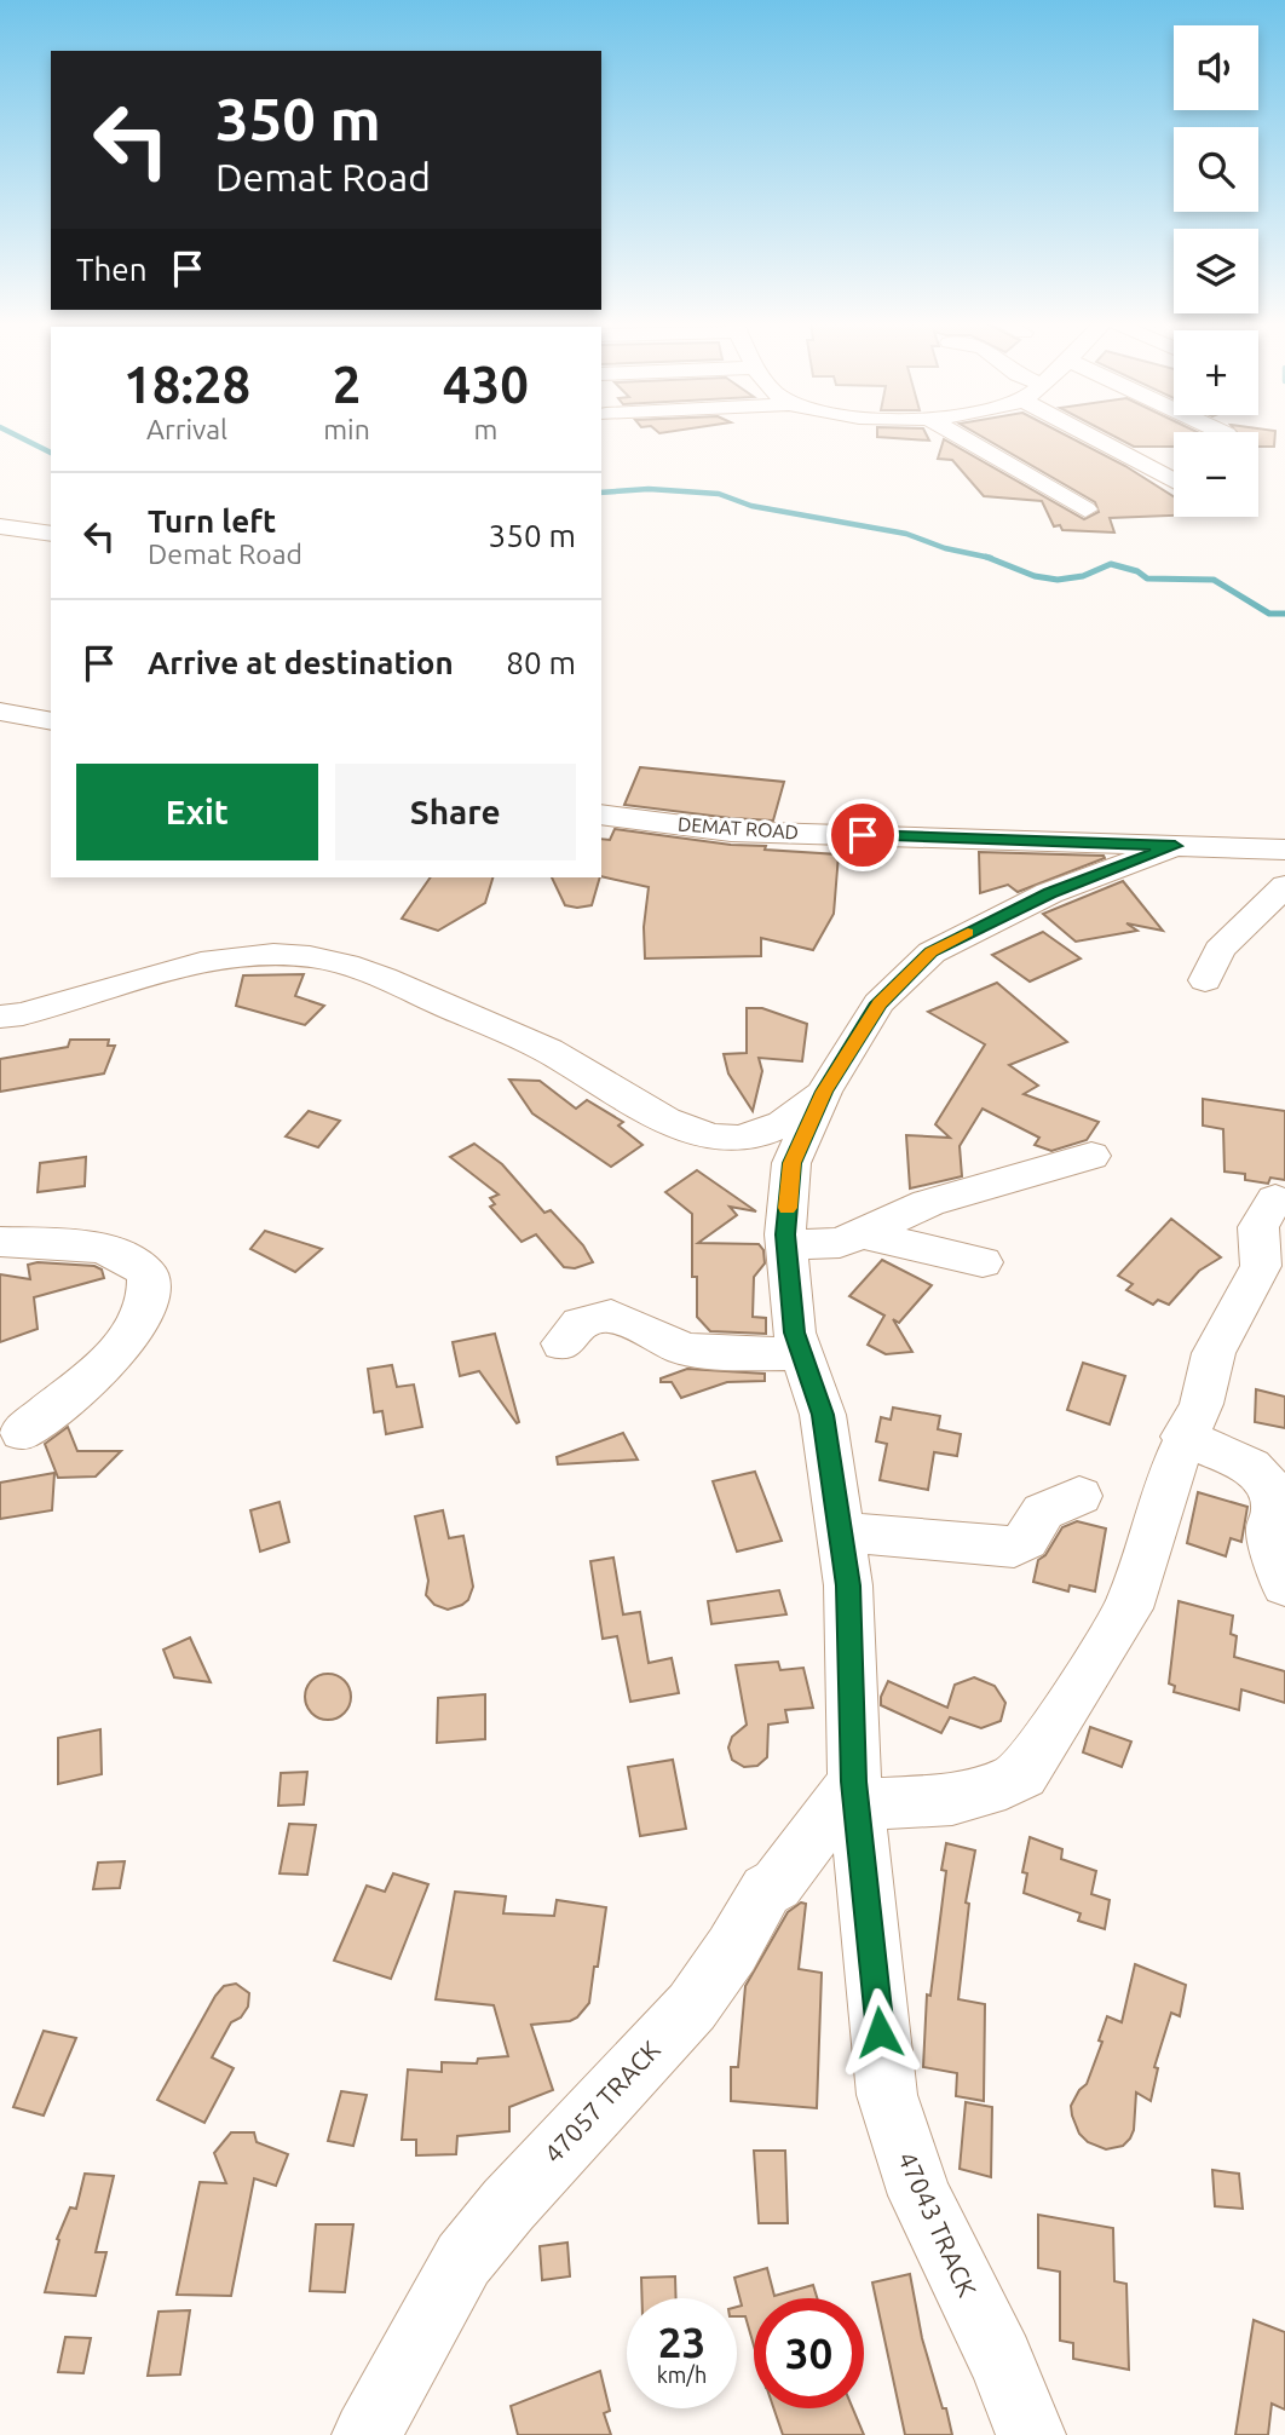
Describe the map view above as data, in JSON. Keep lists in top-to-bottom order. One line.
{"streets":{"street":["DEMAT ROAD","47057 TRACK","47043 TRACK"]},"crossings":[["DEMAT ROAD","47043 TRACK"],["47057 TRACK","47043 TRACK"]],"page":{"map_buttons":["+","−"],"turn":["350 m","Demat Road"],"then":"Then","eta":["18:28","Arrival","2","min","430","m"],"list":[{"name":"Turn left","note":"Demat Road","value":"350 m"},{"name":"Arrive at destination","value":"80 m"}],"buttons":["Exit","Share"],"speed":"23 km/h","limit":"30"}}
